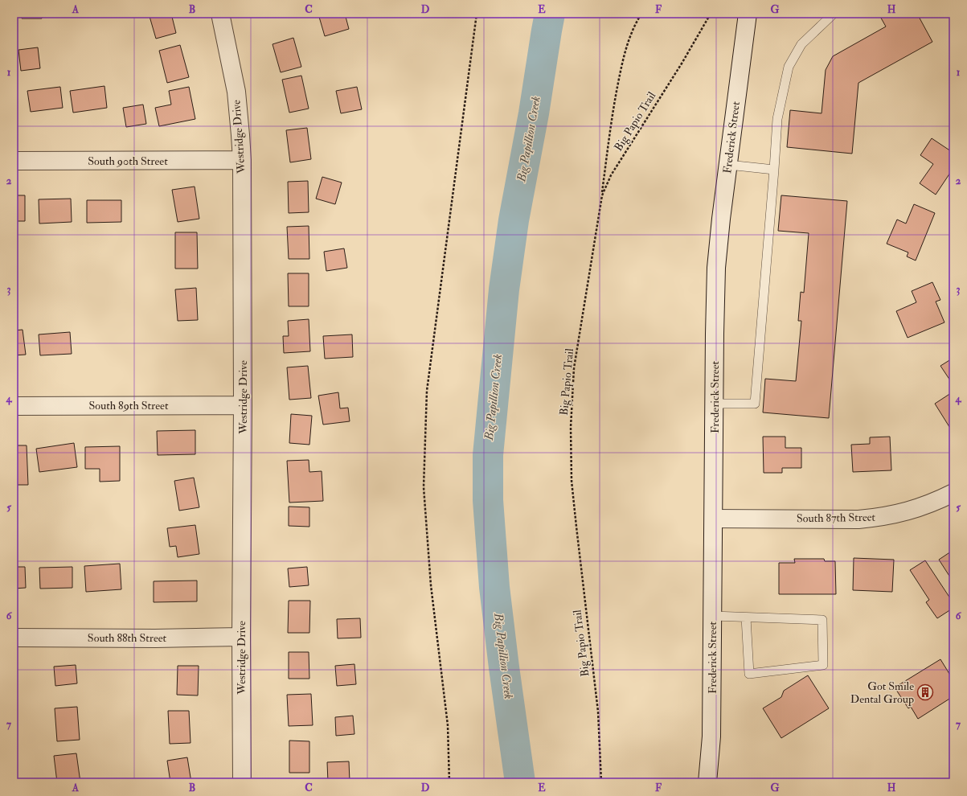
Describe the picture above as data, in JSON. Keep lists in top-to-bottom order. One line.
{"streets":{"street":["Westridge Drive","Frederick Street","South 90th Street","South 89th Street","South 87th Street","South 88th Street"],"path":["Big Papio Trail"]},"crossings":[["Westridge Drive","South 90th Street"],["Westridge Drive","South 89th Street"],["Westridge Drive","South 88th Street"],["Frederick Street","South 87th Street"]],"water":["Big Papillion Creek"],"places":{"building":["Got Smile Dental Group"]},"grid":{"columns":["A","B","C","D","E","F","G","H"],"rows":["1","2","3","4","5","6","7"]}}
